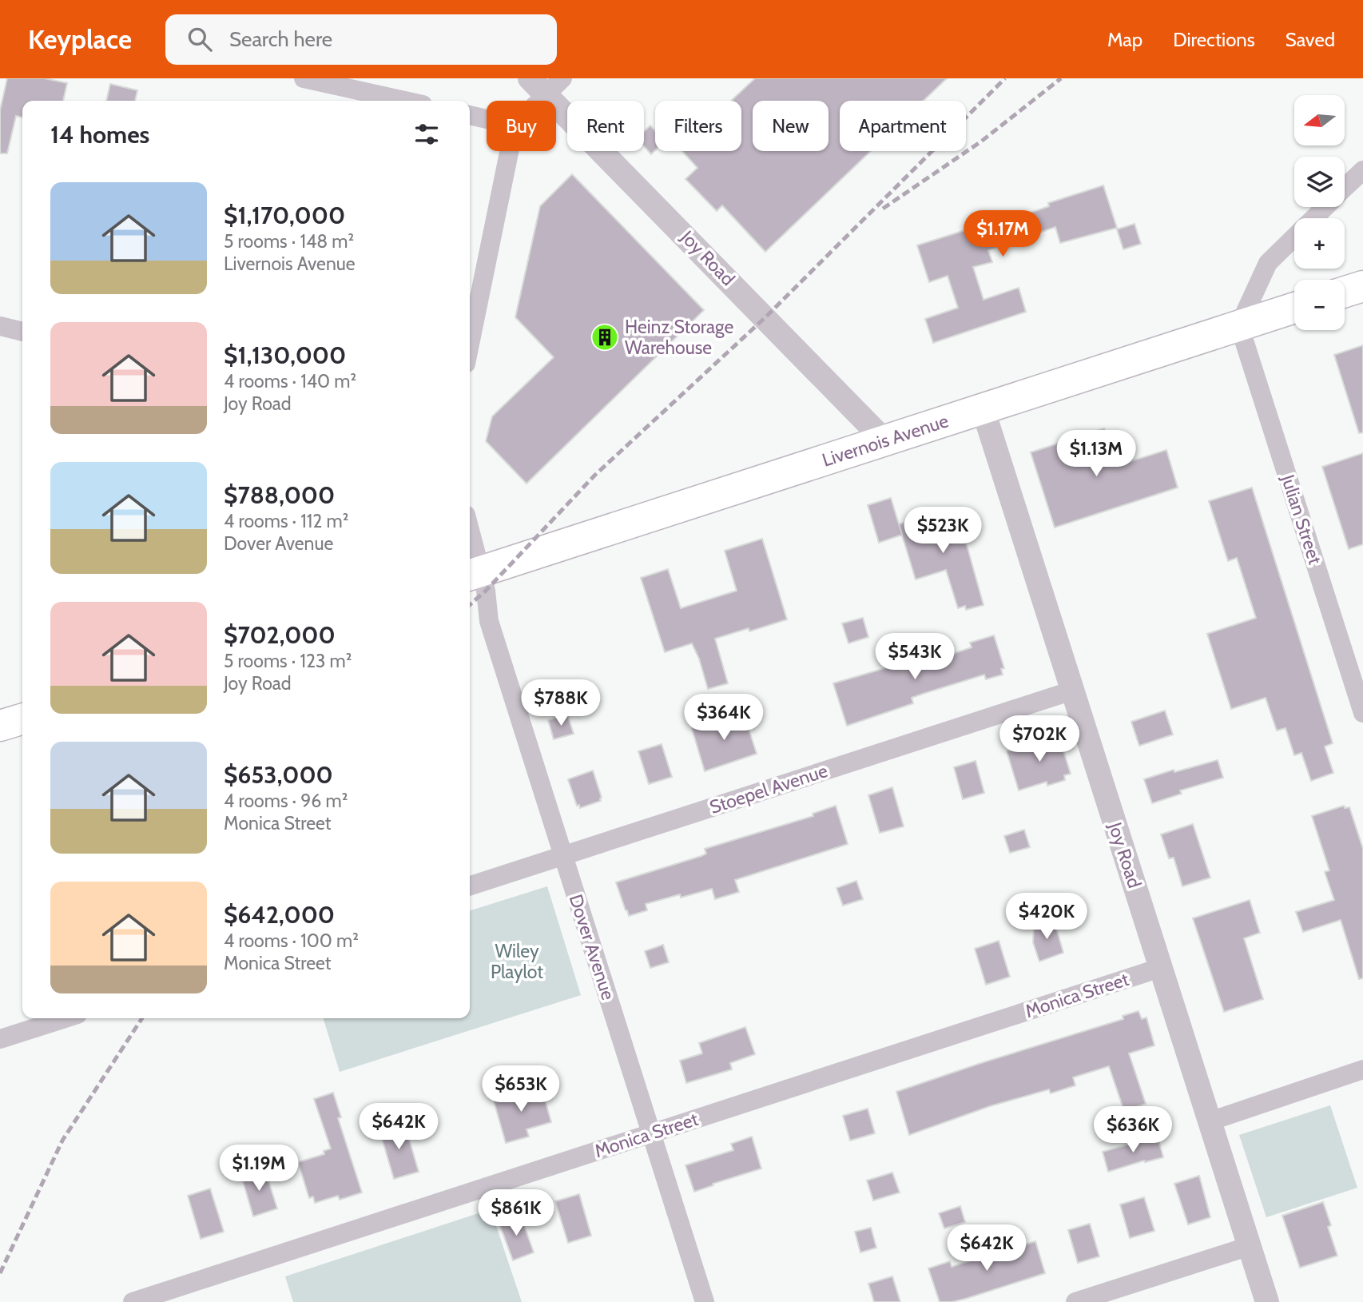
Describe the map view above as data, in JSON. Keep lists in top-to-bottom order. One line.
{"streets":{"main road":["Livernois Avenue"],"street":["Joy Road","Julian Street","Stoepel Avenue","Dover Avenue","Monica Street"]},"crossings":[["Joy Road","Livernois Avenue"],["Joy Road","Stoepel Avenue"],["Joy Road","Monica Street"],["Livernois Avenue","Julian Street"],["Livernois Avenue","Dover Avenue"],["Stoepel Avenue","Dover Avenue"],["Dover Avenue","Monica Street"]],"parks":["Wiley Playlot"],"places":{"building":["Heinz Storage Warehouse"]},"north":"left","page":{"header":"Keyplace","search":"Search here","nav":["Map","Directions","Saved"],"map_buttons":["+","−"],"chip":["Buy","Rent","Filters","New","Apartment"],"heading":"14 homes","list":[{"name":"$1,170,000","note":"5 rooms · 148 m² · Livernois Avenue"},{"name":"$1,130,000","note":"4 rooms · 140 m² · Joy Road"},{"name":"$788,000","note":"4 rooms · 112 m² · Dover Avenue"},{"name":"$702,000","note":"5 rooms · 123 m² · Joy Road"},{"name":"$653,000","note":"4 rooms · 96 m² · Monica Street"},{"name":"$642,000","note":"4 rooms · 100 m² · Monica Street"}],"price":["$1.17M","$1.13M","$523K","$543K","$788K","$364K","$702K","$420K","$653K","$642K","$636K","$1.19M","$861K","$642K"]}}
